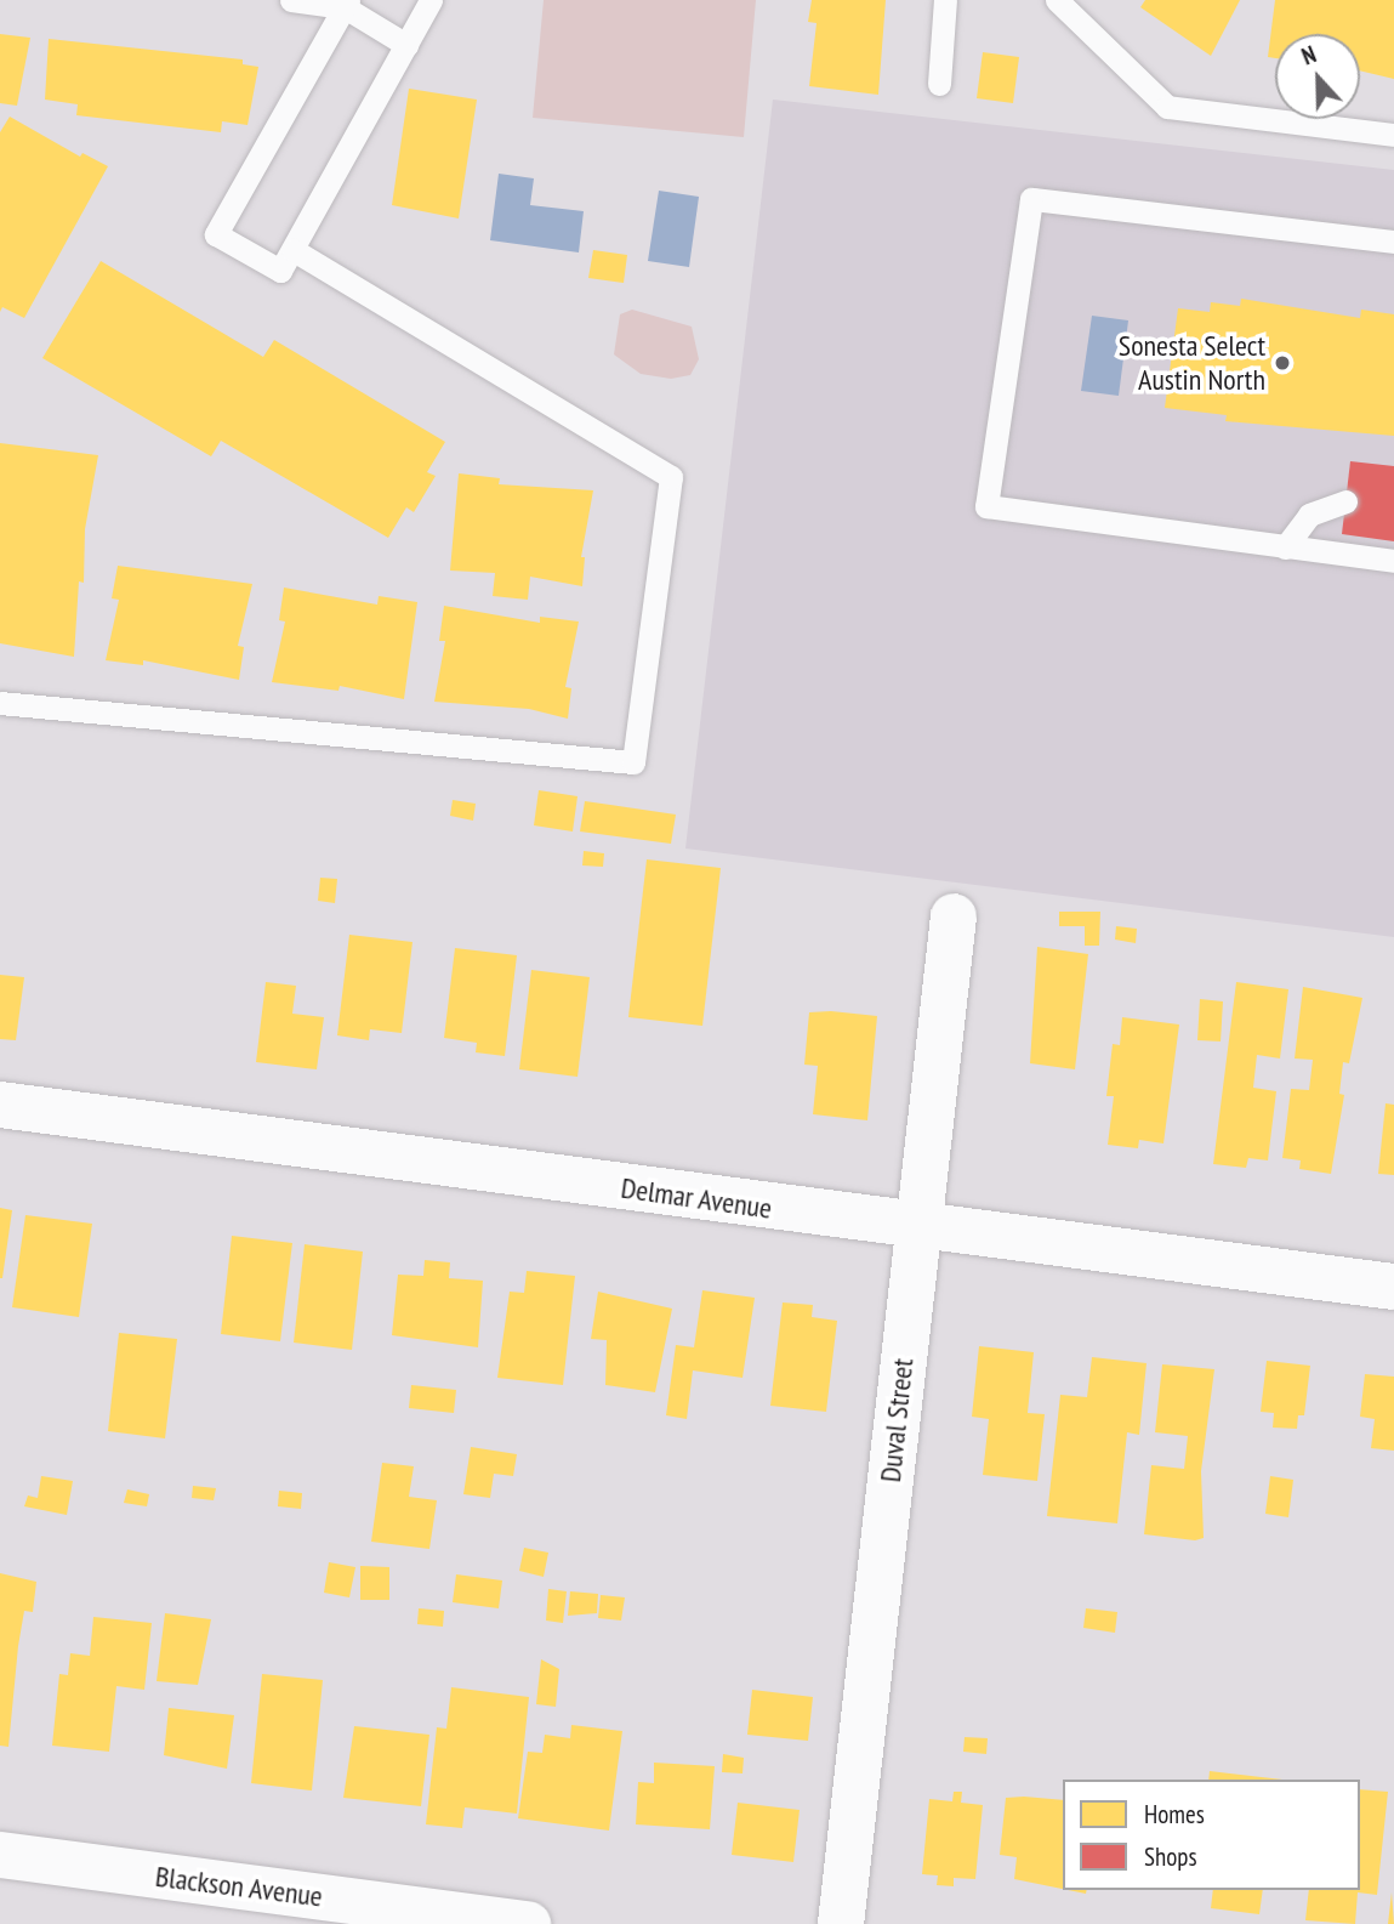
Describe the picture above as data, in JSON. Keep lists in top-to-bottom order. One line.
{"streets":{"street":["Delmar Avenue","Duval Street","Blackson Avenue"]},"crossings":[["Delmar Avenue","Duval Street"]],"places":["Sonesta Select Austin North"],"legend":["Homes","Shops"],"north":"top"}
